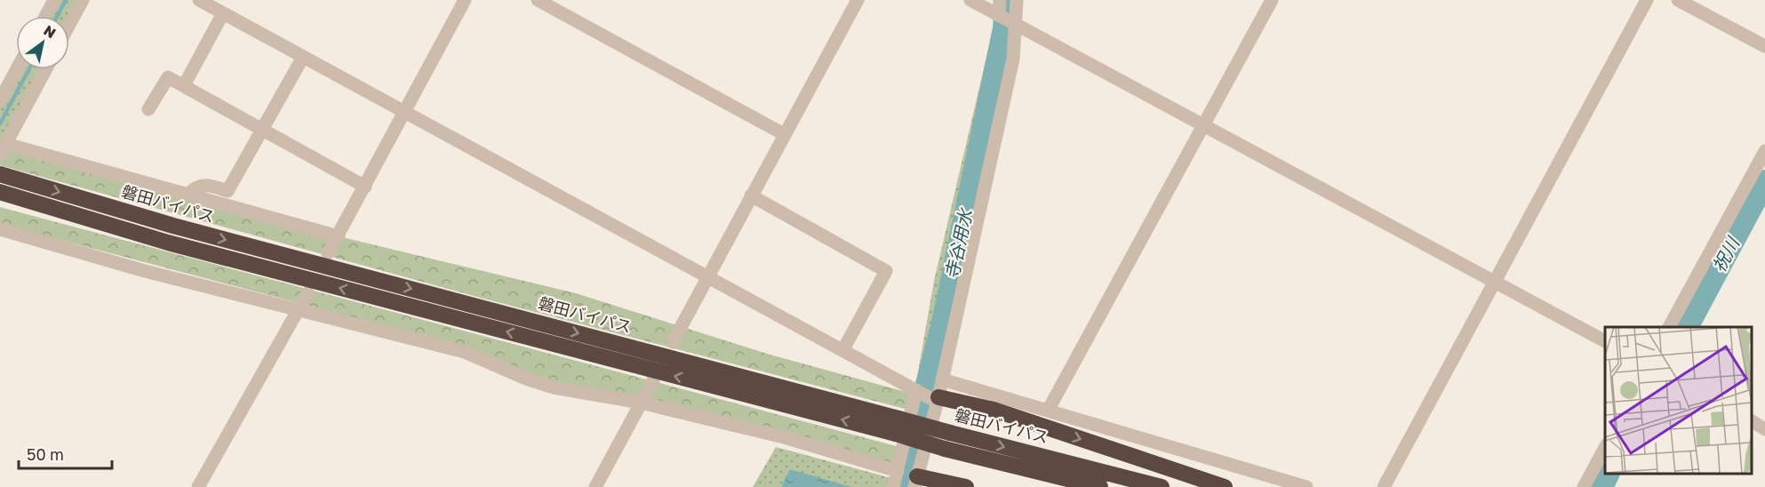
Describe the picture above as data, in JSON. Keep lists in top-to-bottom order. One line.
{"streets":{"highway":["磐田バイパス"]},"water":["寺谷用水","祝川"],"scale_bar":"50 m","north":"top right"}
